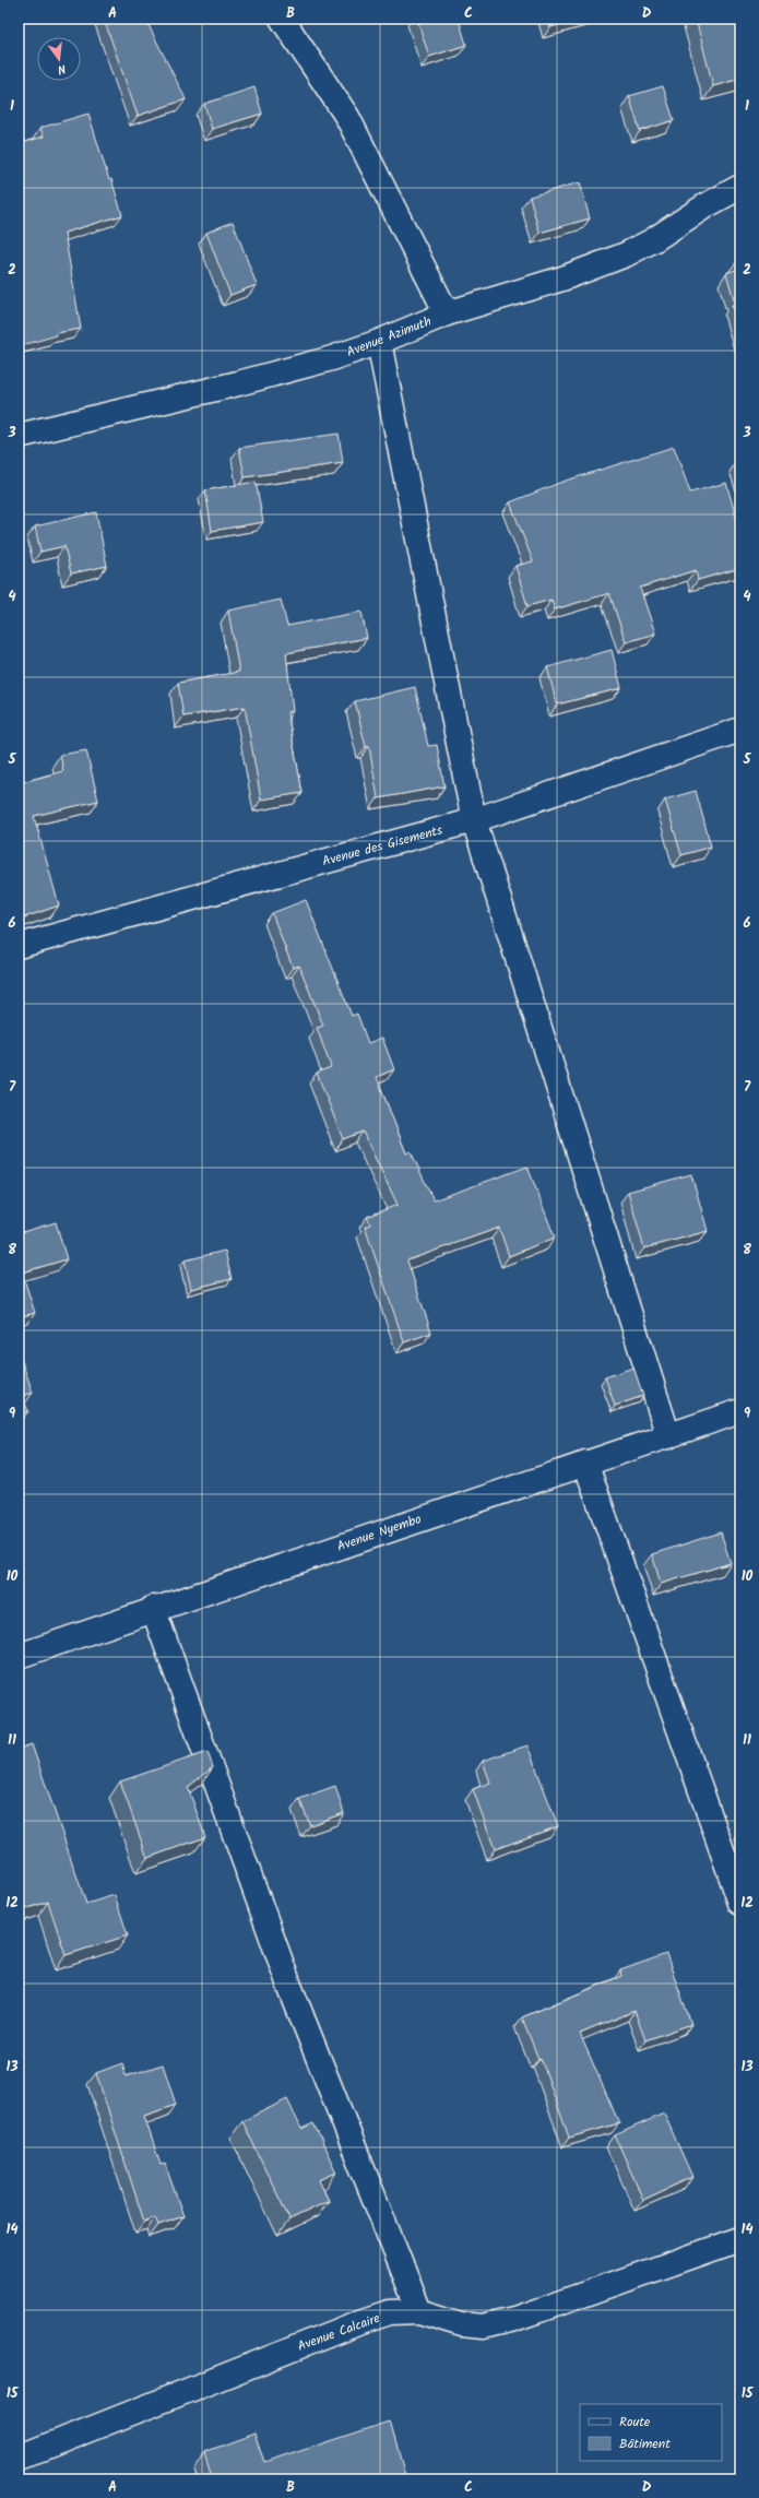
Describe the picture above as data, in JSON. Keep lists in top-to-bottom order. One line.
{"streets":{"street":["Avenue Azimuth","Avenue des Gisements","Avenue Nyembo","Avenue Calcaire"]},"legend":["Route","Bâtiment"],"north":"bottom","grid":{"columns":["A","B","C","D"],"rows":["1","2","3","4","5","6","7","8","9","10","11","12","13","14","15"]}}
